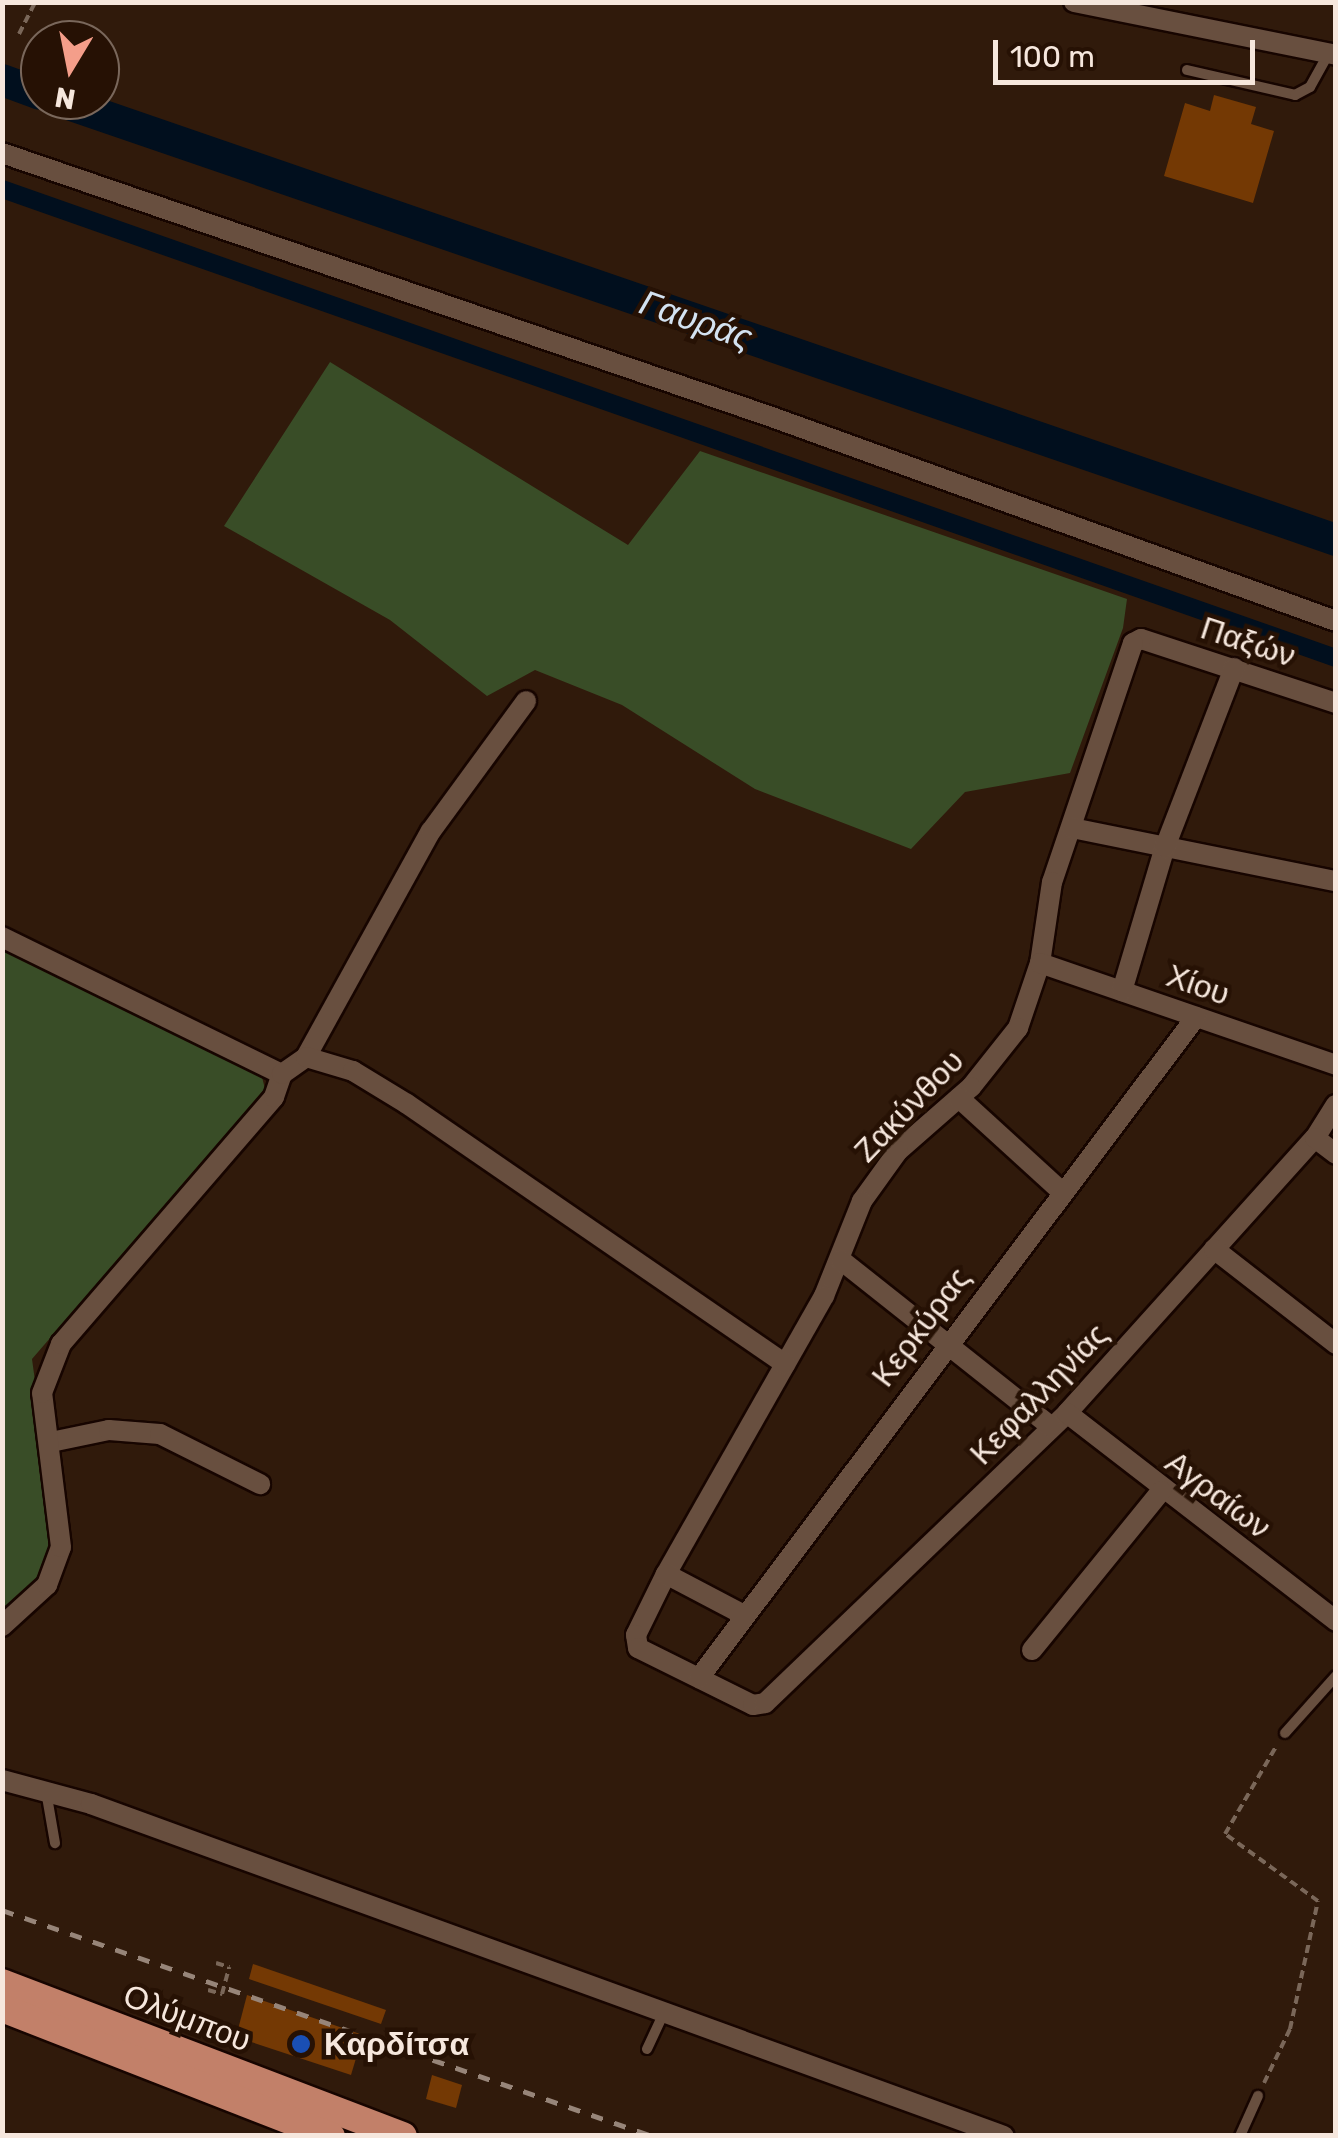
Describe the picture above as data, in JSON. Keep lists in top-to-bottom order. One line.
{"streets":{"main road":["Ολύμπου"],"street":["Παξών","Χίου","Ζακύνθου","Κερκύρας","Κεφαλληνίας","Αγραίων"]},"crossings":[["Παξών","Ζακύνθου"],["Χίου","Ζακύνθου"],["Χίου","Κερκύρας"],["Ζακύνθου","Κερκύρας"],["Ζακύνθου","Κεφαλληνίας"],["Ζακύνθου","Αγραίων"],["Κερκύρας","Κεφαλληνίας"],["Κερκύρας","Αγραίων"],["Κεφαλληνίας","Αγραίων"]],"water":["Γαυράς"],"places":["Καρδίτσα"],"scale_bar":"100 m","north":"bottom"}
